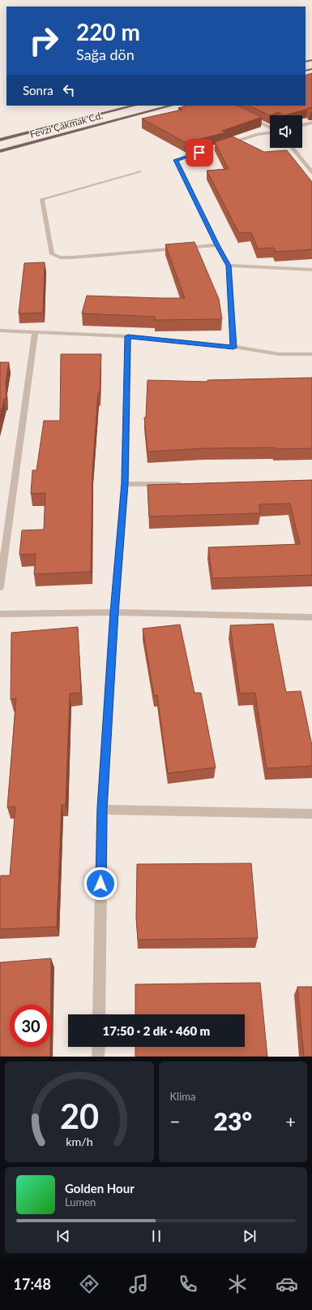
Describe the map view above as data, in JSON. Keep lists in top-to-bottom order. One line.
{"streets":{"main road":["Fevzi Çakmak Cd."]},"page":{"turn":["220 m","Sağa dön"],"then":"Sonra","limit":"30","trip":"17:50 · 2 dk · 460 m","tile":"Klima","heat":["−","23°","+"],"song":["Golden Hour","Lumen"],"tabs":"17:48","gauge":["20","km/h"]}}
